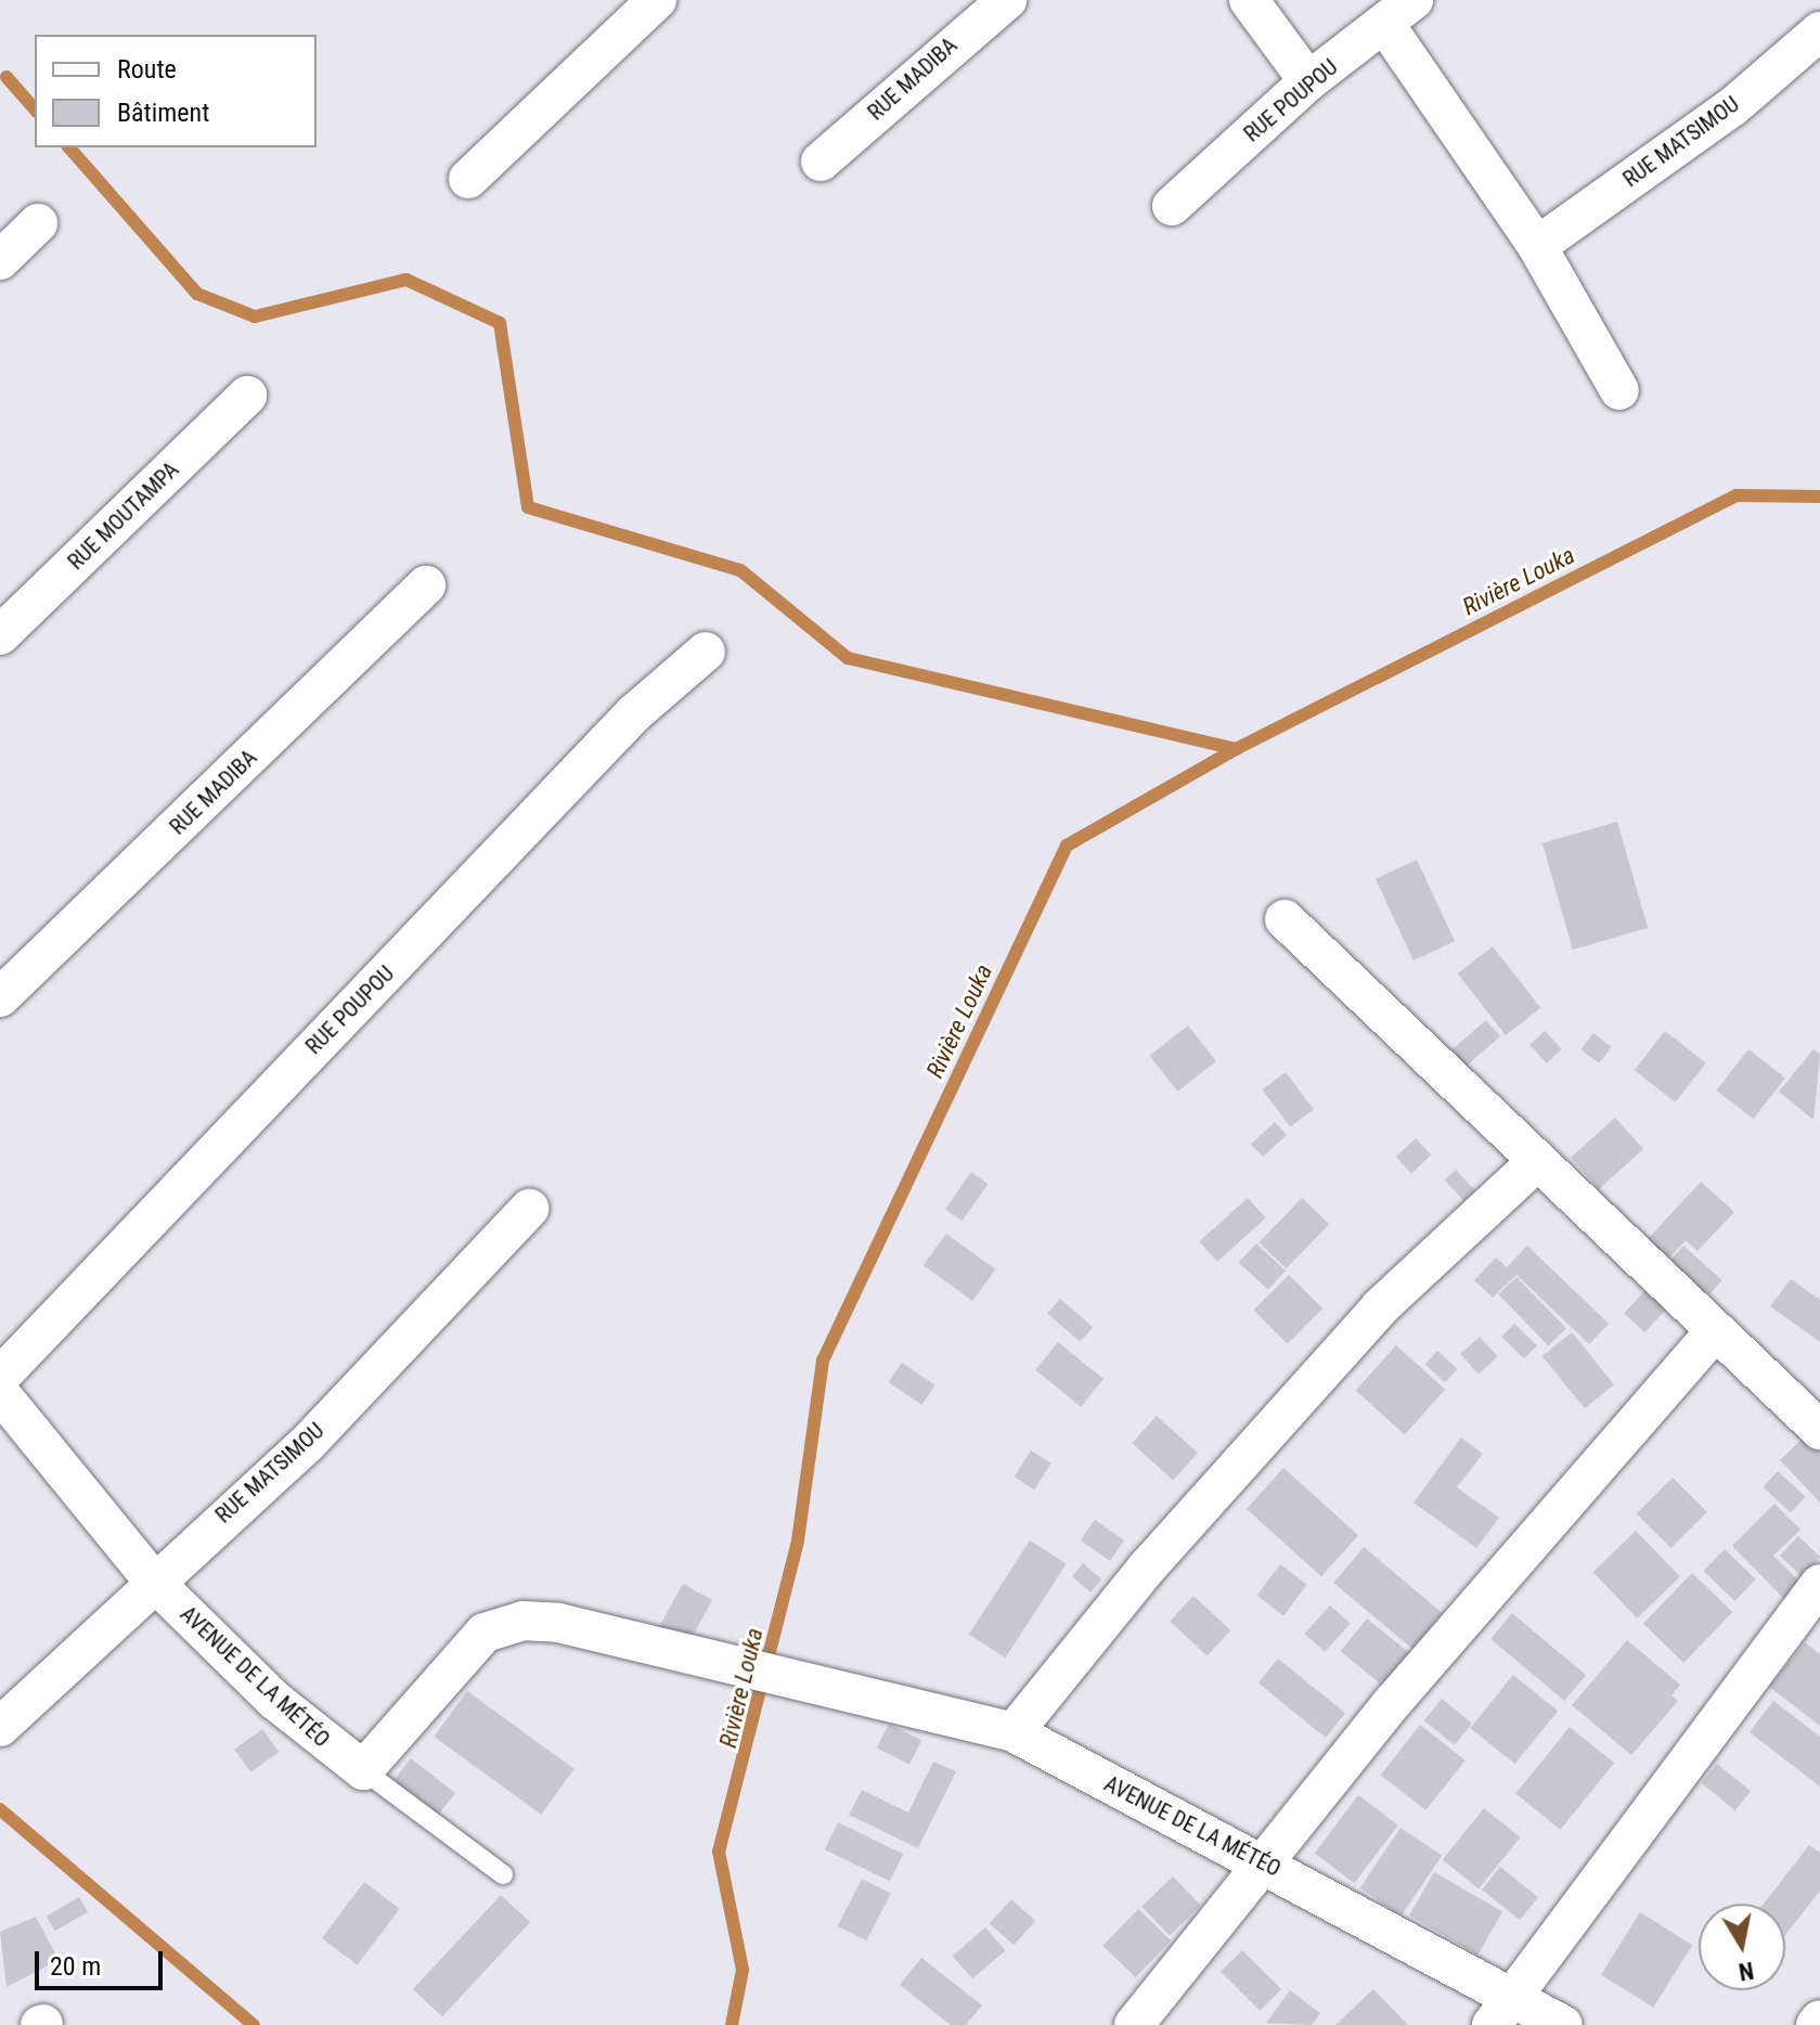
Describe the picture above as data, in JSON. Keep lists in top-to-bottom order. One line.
{"streets":{"street":["RUE MADIBA","RUE POUPOU","RUE MATSIMOU","RUE MOUTAMPA","AVENUE DE LA MÉTÉO"]},"crossings":[["RUE MATSIMOU","AVENUE DE LA MÉTÉO"]],"water":["Rivière Louka"],"legend":["Route","Bâtiment"],"scale_bar":"20 m","north":"bottom"}
